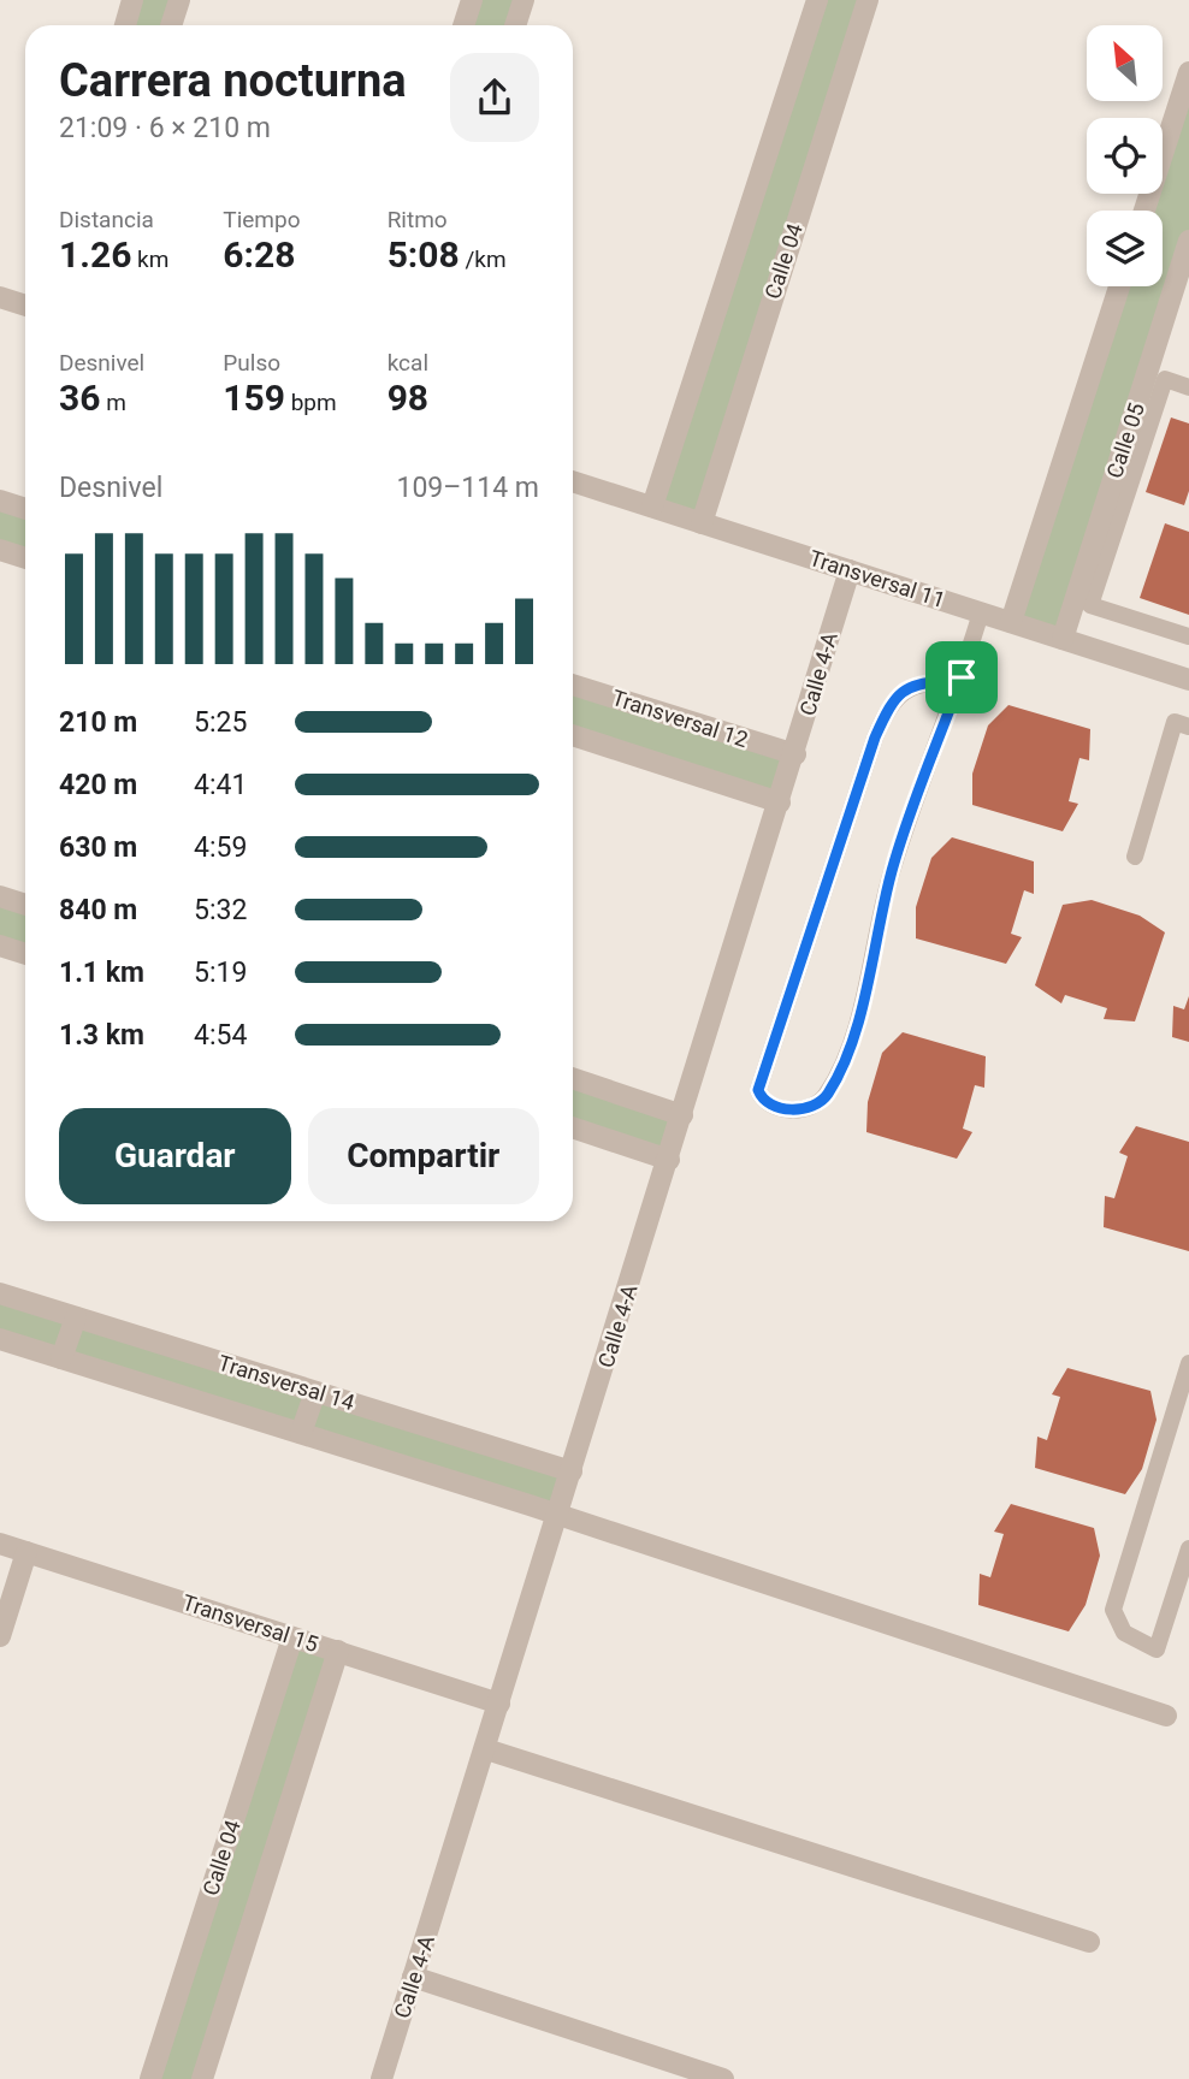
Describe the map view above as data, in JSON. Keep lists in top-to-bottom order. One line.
{"streets":{"street":["Calle 04","Calle 05","Transversal 11","Calle 4-A","Transversal 12","Transversal 14","Transversal 15"]},"crossings":[["Calle 04","Transversal 11"],["Calle 04","Transversal 15"],["Calle 05","Transversal 11"],["Transversal 11","Calle 4-A"],["Calle 4-A","Transversal 12"],["Calle 4-A","Transversal 14"],["Calle 4-A","Transversal 15"]],"north":"top left","page":{"heading":["Carrera nocturna","21:09 · 6 × 210 m"],"stats":[["Distancia","1.26 km"],["Tiempo","6:28"],["Ritmo","5:08 /km"],["Desnivel","36 m"],["Pulso","159 bpm"],["kcal","98"]],"chart":["Desnivel","109–114 m"],"list":[{"name":"210 m","note":"5:25"},{"name":"420 m","note":"4:41"},{"name":"630 m","note":"4:59"},{"name":"840 m","note":"5:32"},{"name":"1.1 km","note":"5:19"},{"name":"1.3 km","note":"4:54"}],"buttons":["Guardar","Compartir"]}}
